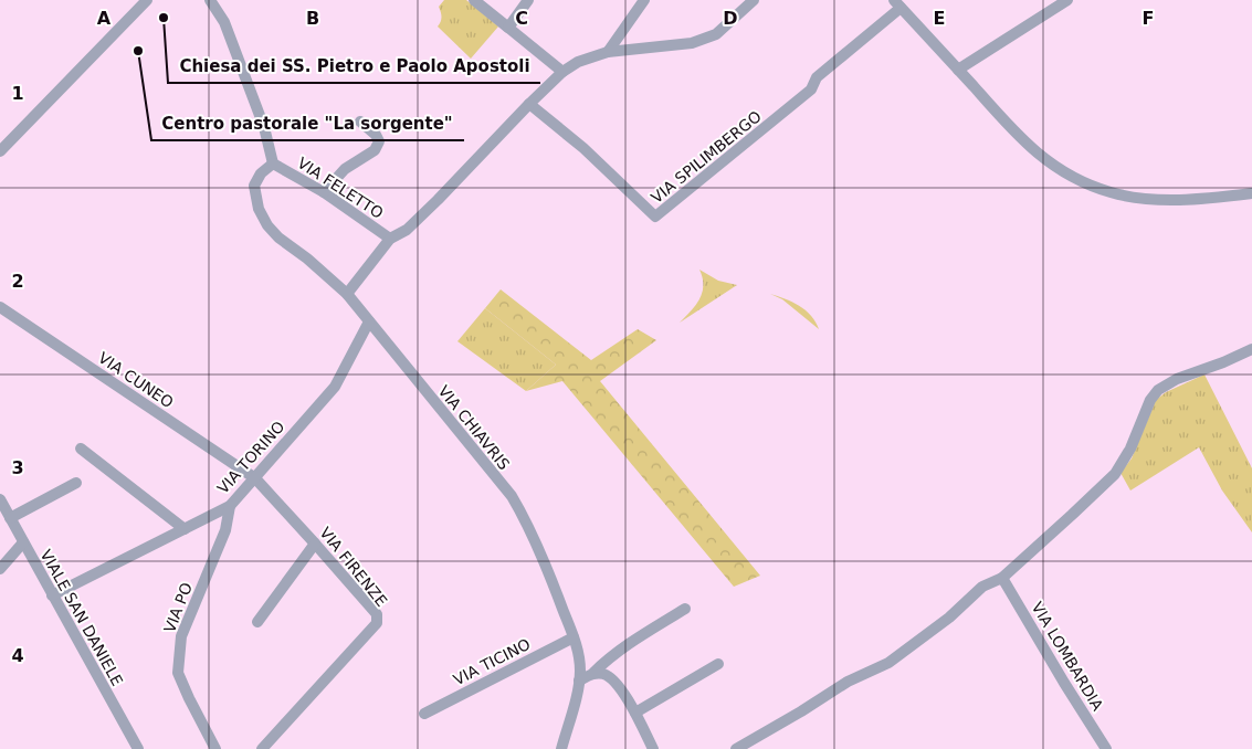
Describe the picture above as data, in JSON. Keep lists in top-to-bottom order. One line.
{"streets":{"street":["VIA SPILIMBERGO","VIA FELETTO","VIA CUNEO","VIA CHIAVRIS","VIA TORINO","VIA FIRENZE","VIA PO","VIALE SAN DANIELE","VIA LOMBARDIA","VIA TICINO"]},"crossings":[["VIA SPILIMBERGO","VIA FELETTO"],["VIA FELETTO","VIA CHIAVRIS"],["VIA CUNEO","VIA TORINO"],["VIA CUNEO","VIA FIRENZE"],["VIA CHIAVRIS","VIA TORINO"],["VIA CHIAVRIS","VIA TICINO"],["VIA TORINO","VIA FIRENZE"],["VIA TORINO","VIA PO"],["VIA TORINO","VIALE SAN DANIELE"]],"places":["Chiesa dei SS. Pietro e Paolo Apostoli","Centro pastorale \"La sorgente\""],"grid":{"columns":["A","B","C","D","E","F"],"rows":["1","2","3","4"]}}
